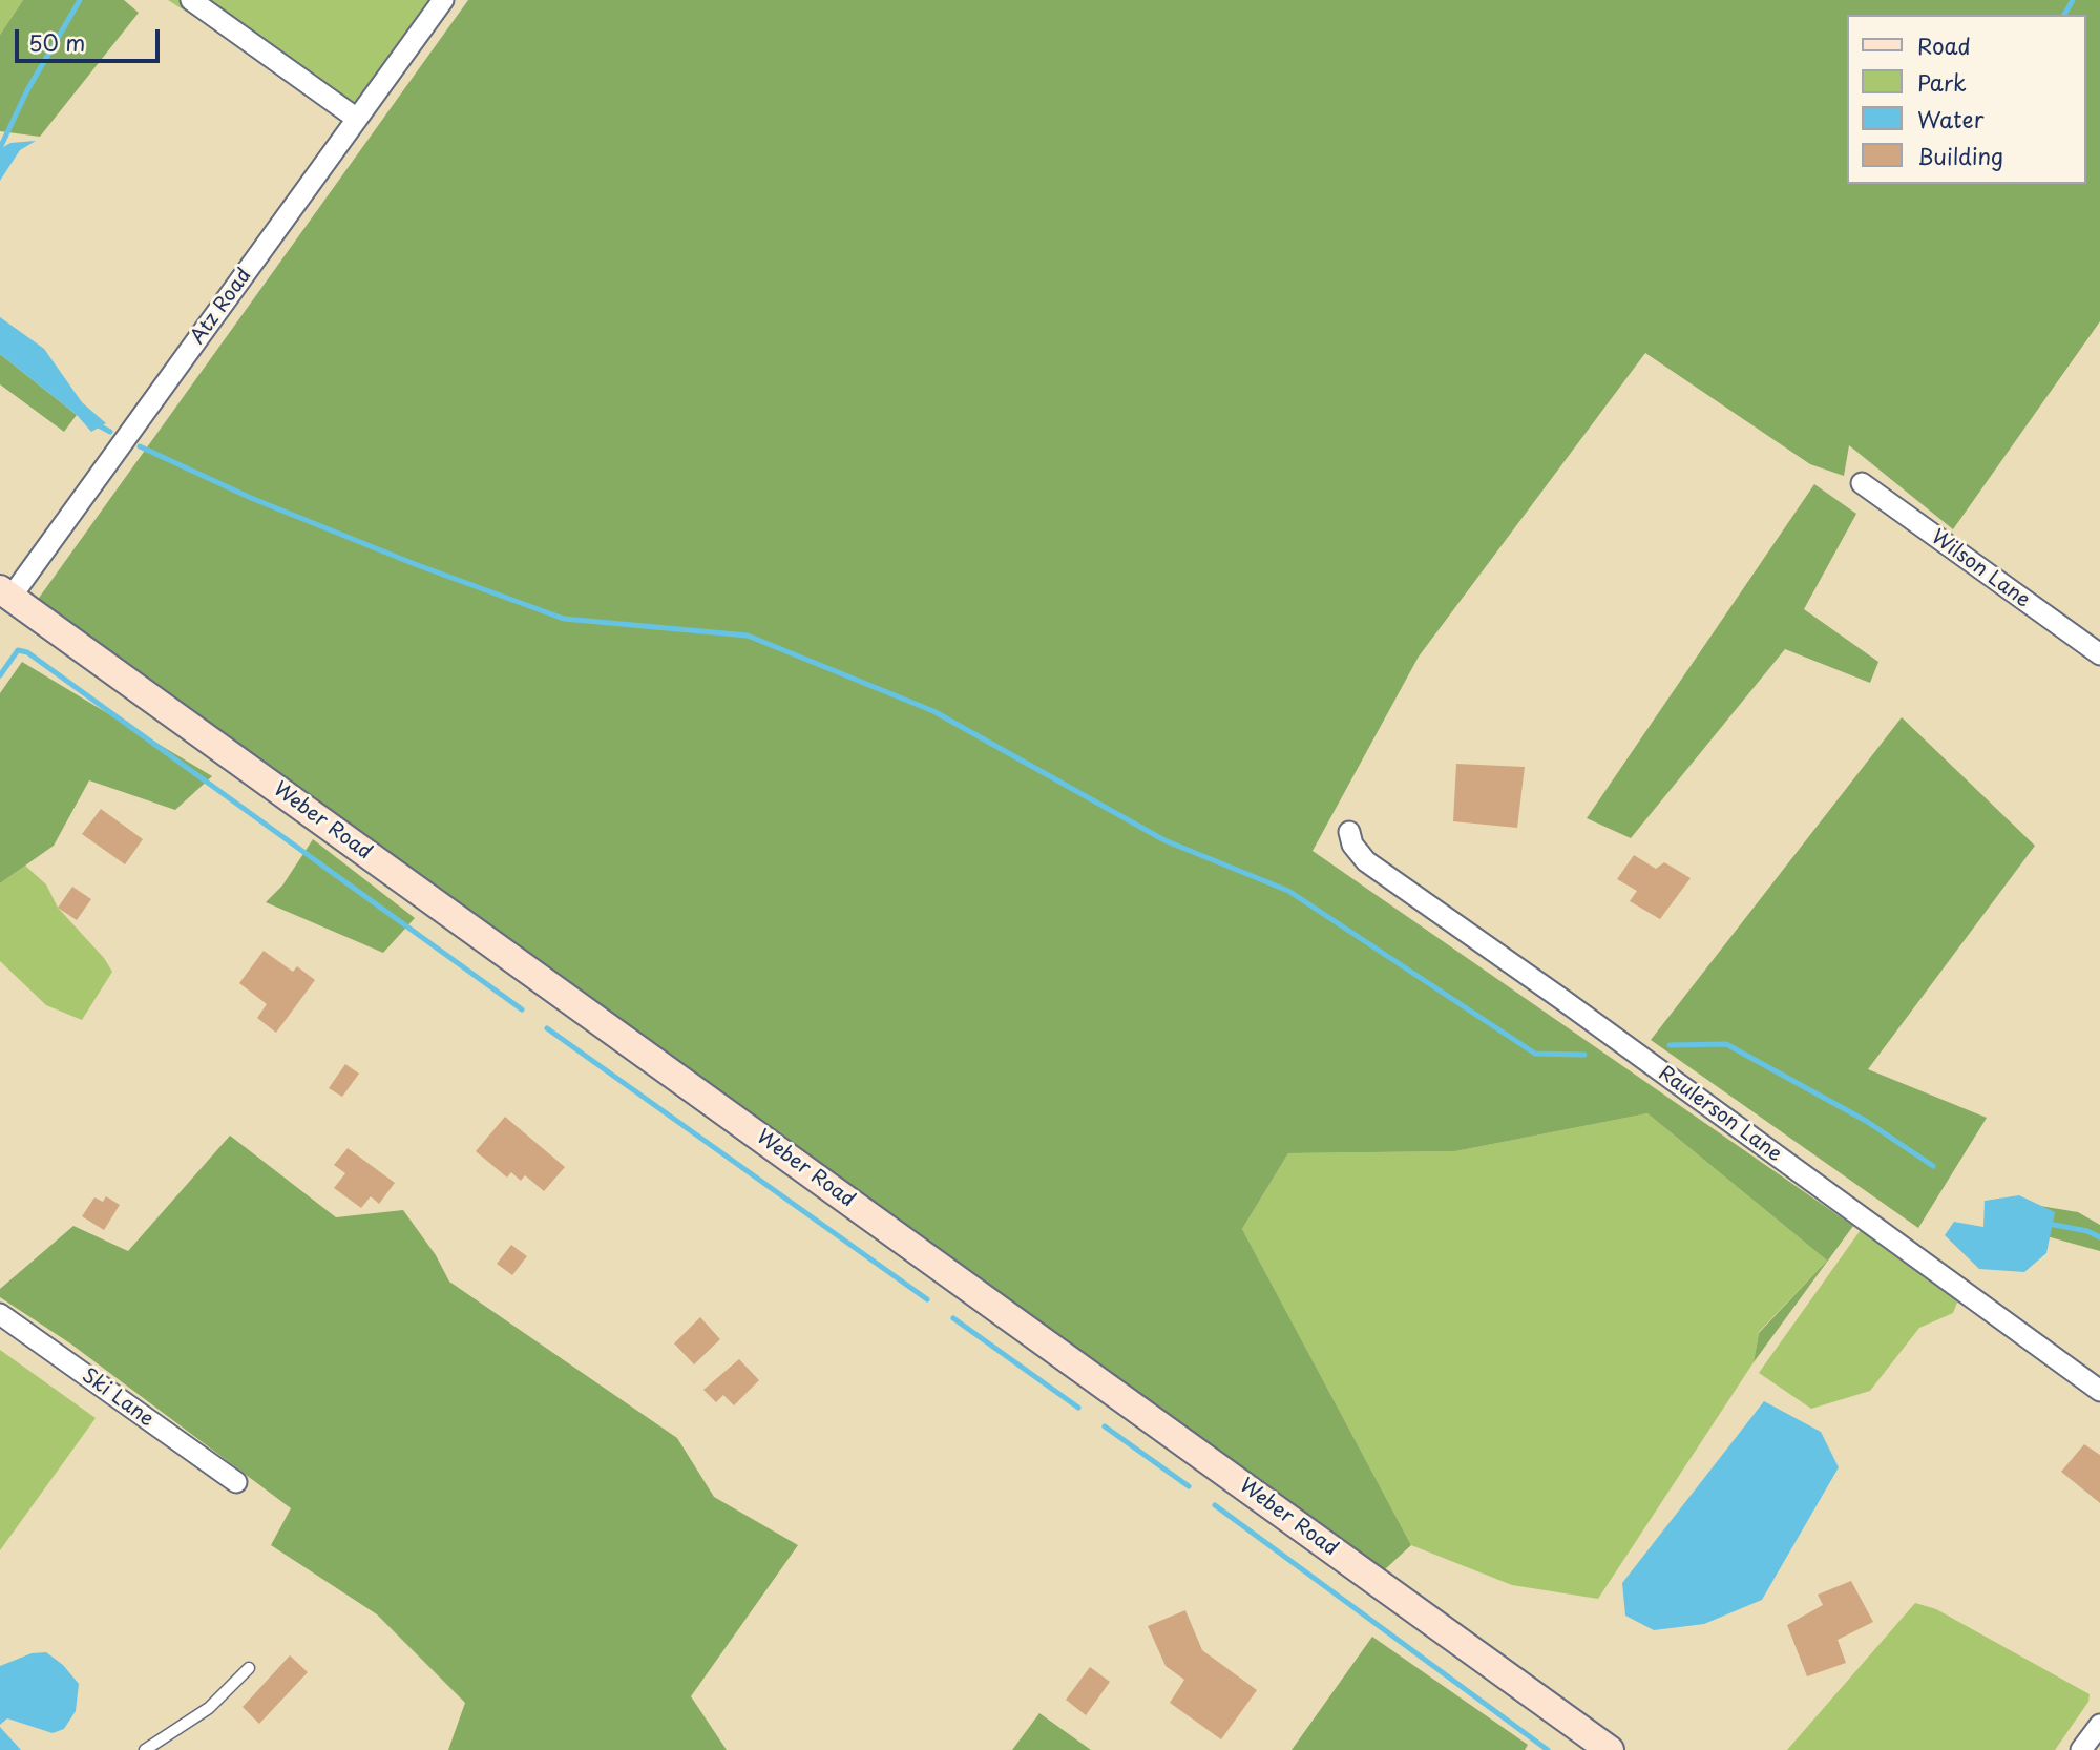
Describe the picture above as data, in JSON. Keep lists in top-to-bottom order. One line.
{"streets":{"street":["Atz Road","Wilson Lane","Weber Road","Raulerson Lane","Ski Lane"]},"crossings":[["Atz Road","Weber Road"]],"legend":["Road","Park","Water","Building"],"scale_bar":"50 m"}
